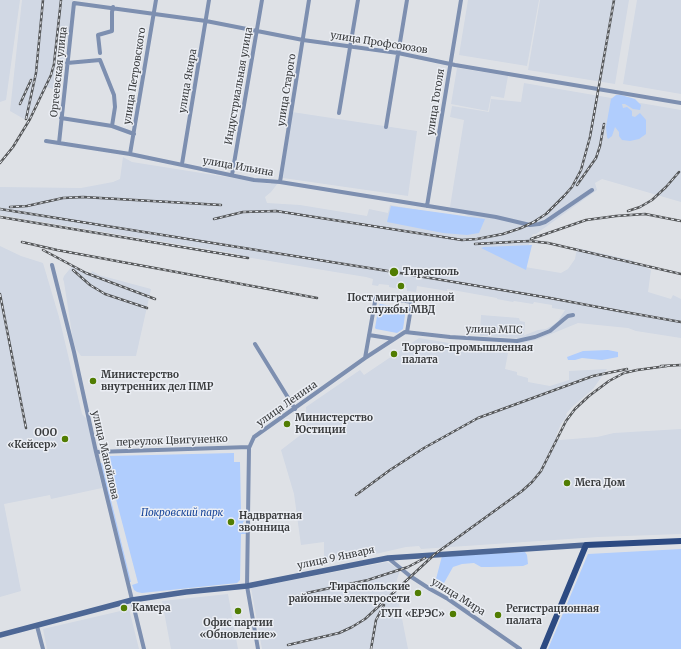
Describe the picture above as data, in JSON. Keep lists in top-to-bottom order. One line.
{"streets":{"main road":["улица 9 Января"],"street":["улица Профсоюзов","Оргеевская улица","улица Петровского","улица Якира","Индустриальная улица","улица Старого","улица Гоголя","улица Ильина","улица МПС","улица Ленина","переулок Цвигуненко","улица Манойлова","улица Мира"]},"crossings":[["улица Профсоюзов","Оргеевская улица"],["улица Профсоюзов","улица Петровского"],["улица Профсоюзов","улица Якира"],["улица Профсоюзов","Индустриальная улица"],["улица Профсоюзов","улица Старого"],["улица Профсоюзов","улица Гоголя"],["Оргеевская улица","улица Ильина"],["улица Петровского","улица Ильина"],["улица Якира","улица Ильина"],["Индустриальная улица","улица Ильина"],["улица Старого","улица Ильина"],["улица Гоголя","улица Ильина"],["улица МПС","улица Ленина"],["улица Ленина","переулок Цвигуненко"],["переулок Цвигуненко","улица Манойлова"],["улица Манойлова","улица 9 Января"],["улица 9 Января","улица Мира"]],"parks":["Покровский парк"],"places":["Тирасполь","Пост миграционной службы МВД","Торгово-промышленная палата","Министерство внутренних дел ПМР","Министерство Юстиции","ООО «Кейсер»","Мега Дом","Надвратная звонница","Тираспольские районные электросети","Камера","Офис партии «Обновление»","ГУП «ЕРЭС»","Регистрационная палата"]}
